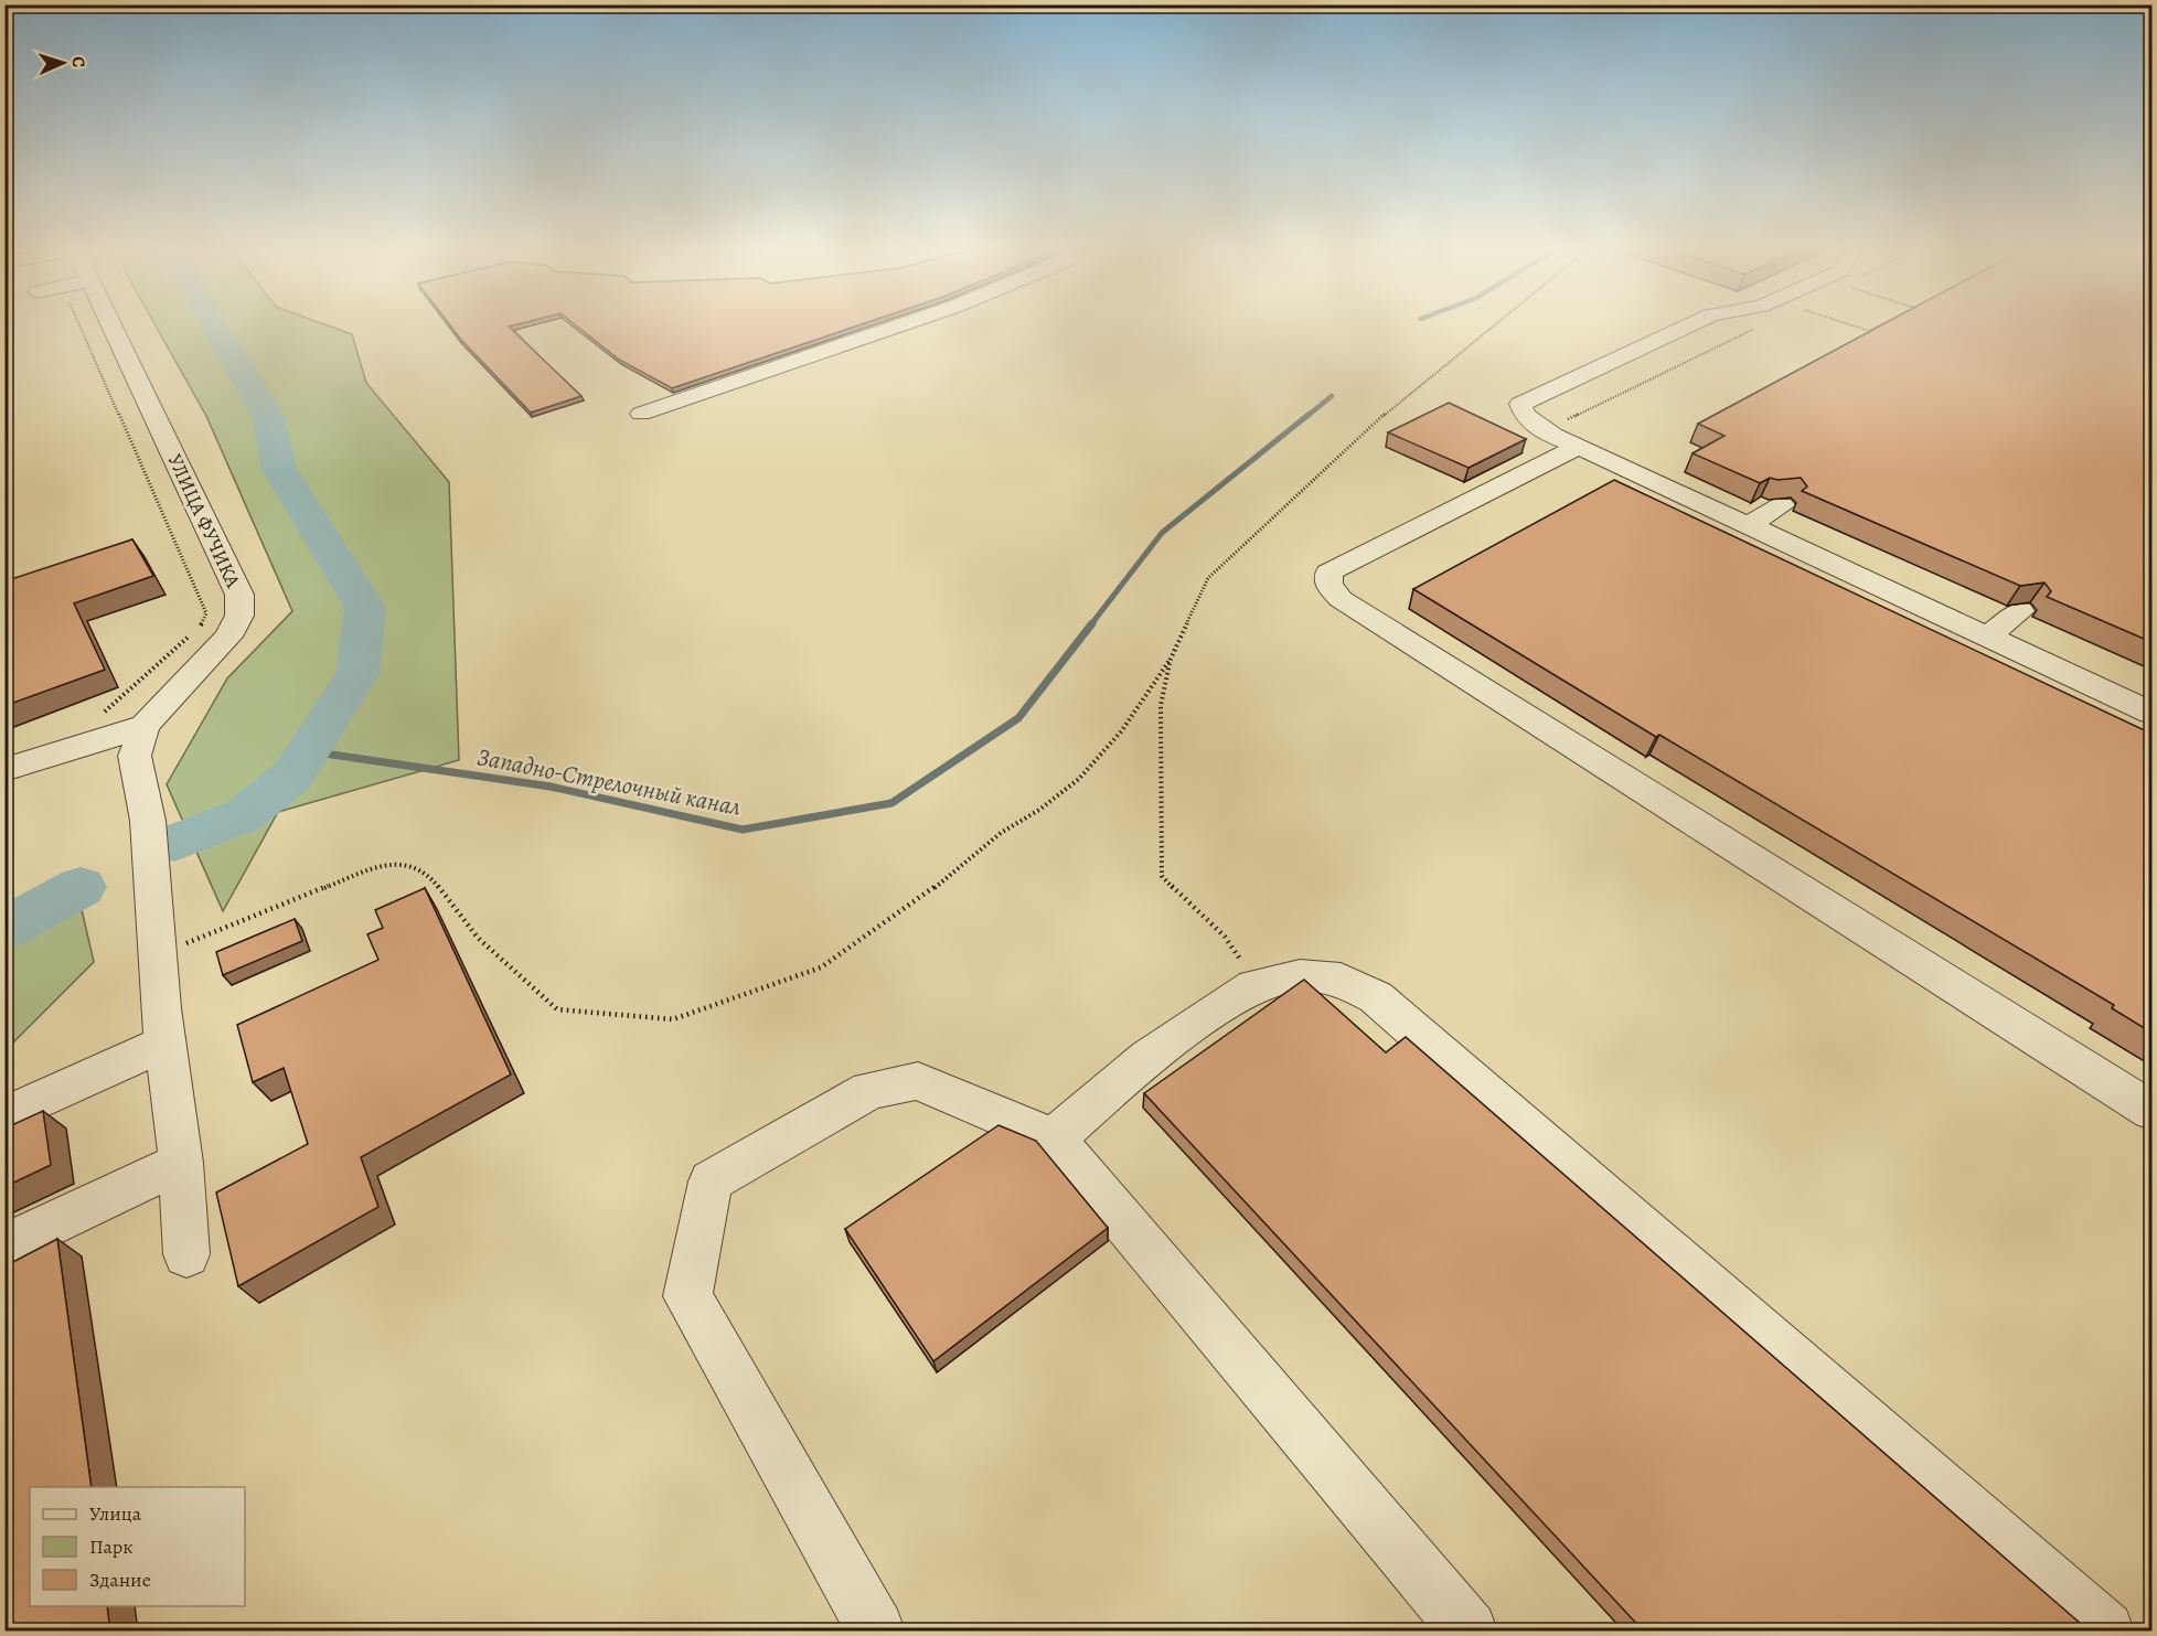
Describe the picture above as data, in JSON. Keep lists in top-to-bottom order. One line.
{"streets":{"street":["УЛИЦА ФУЧИКА"]},"water":["Западно-Стрелочный канал"],"legend":["Улица","Парк","Здание"],"north":"right"}
